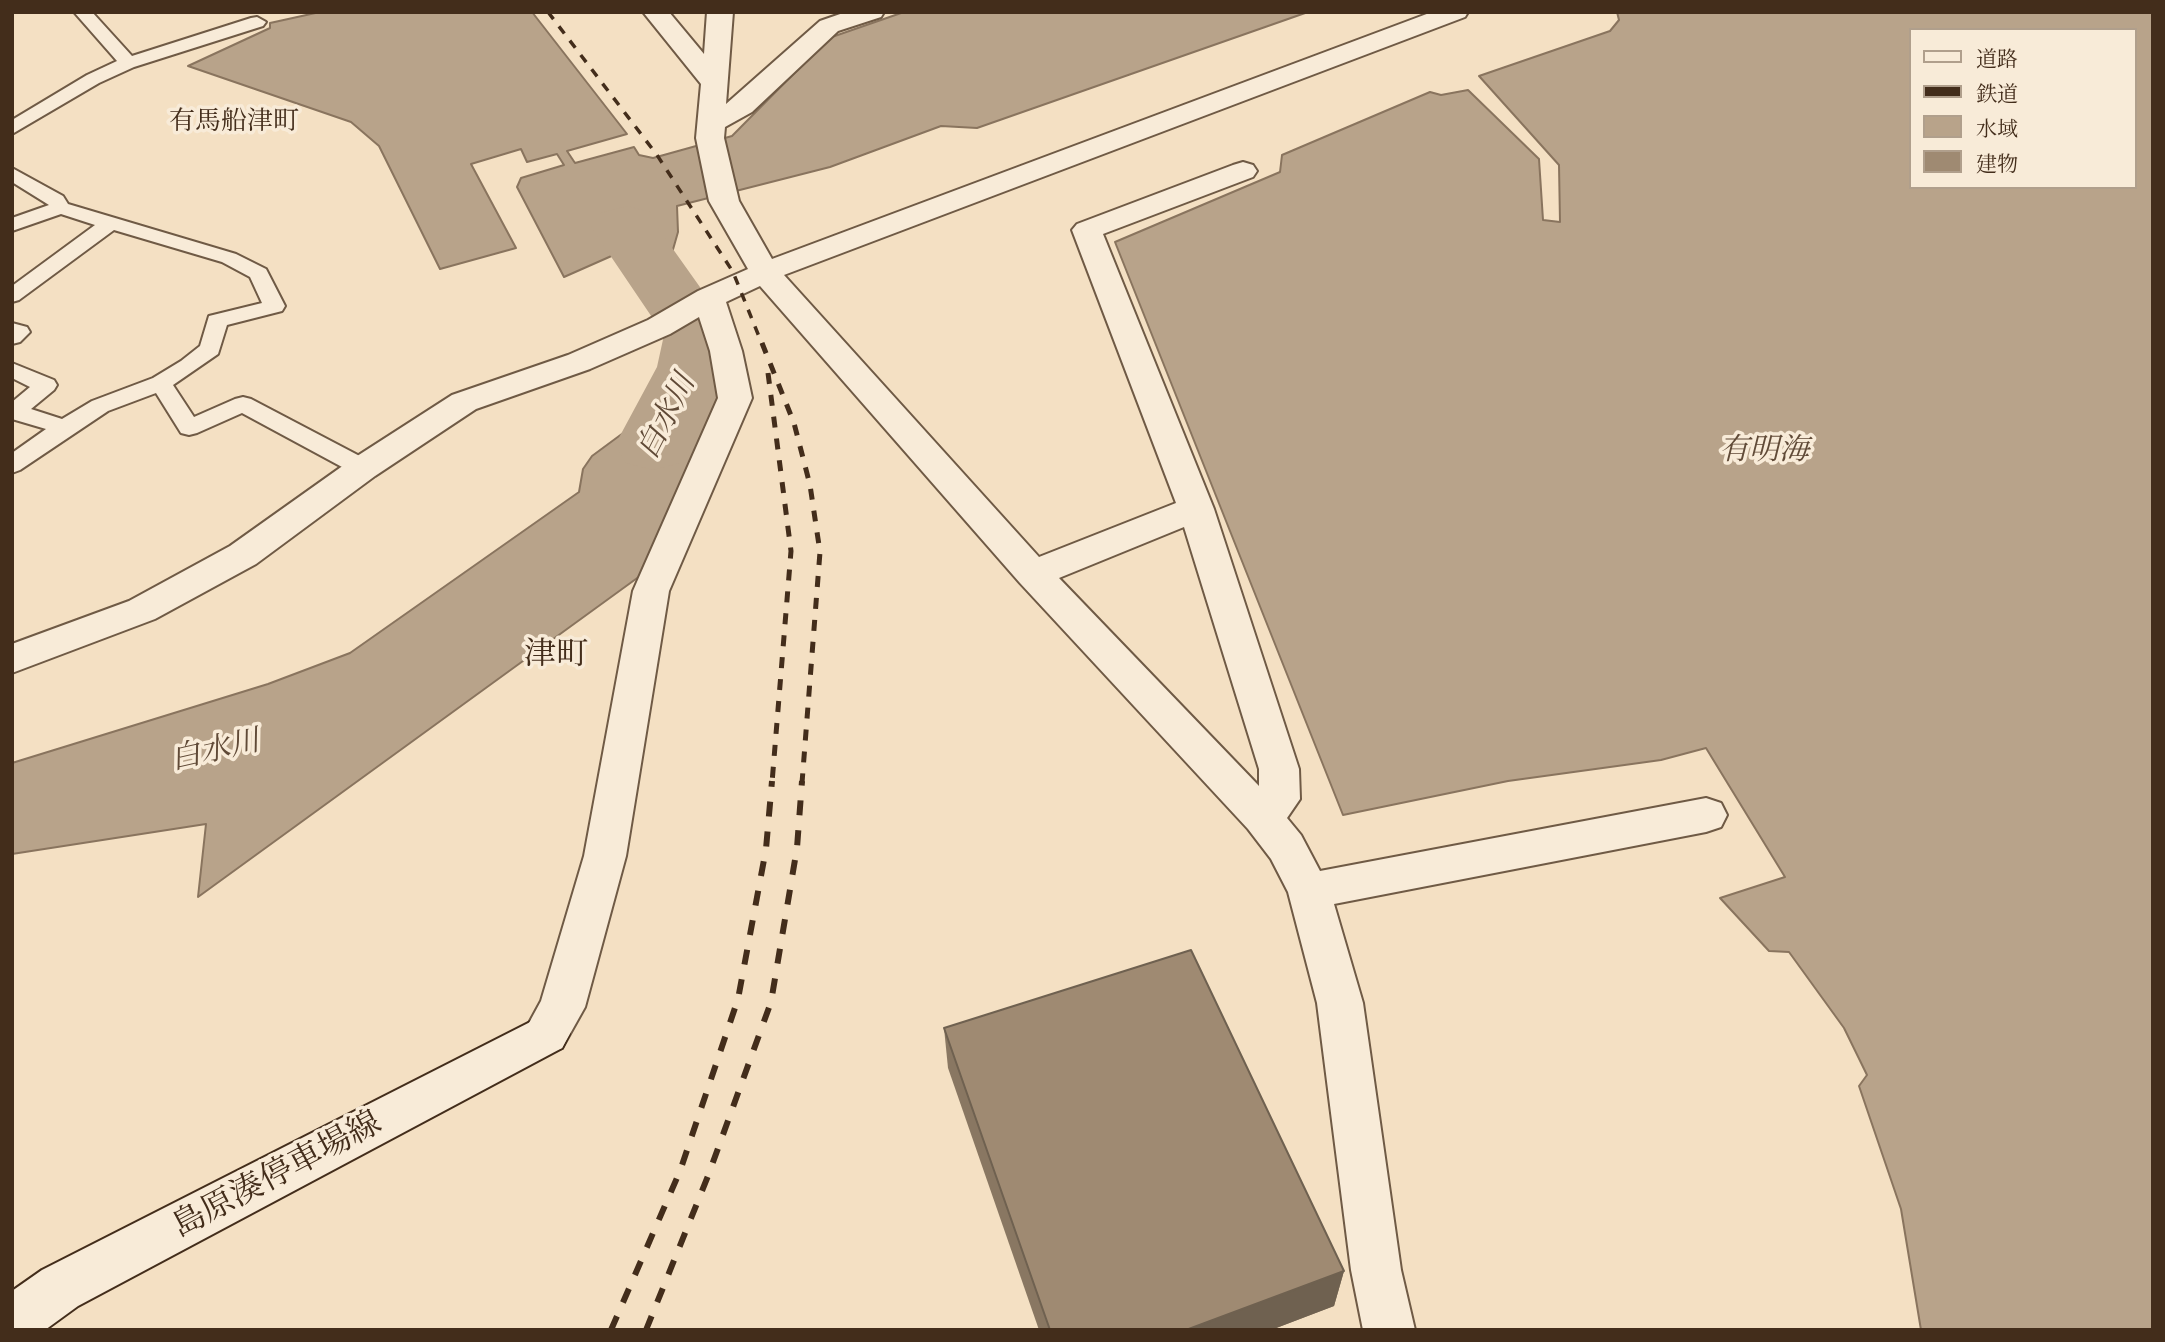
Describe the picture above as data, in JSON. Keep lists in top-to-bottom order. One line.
{"streets":{"street":["島原湊停車場線"]},"districts":["有馬船津町","津町"],"water":["白水川","有明海"],"legend":["道路","鉄道","水域","建物"]}
